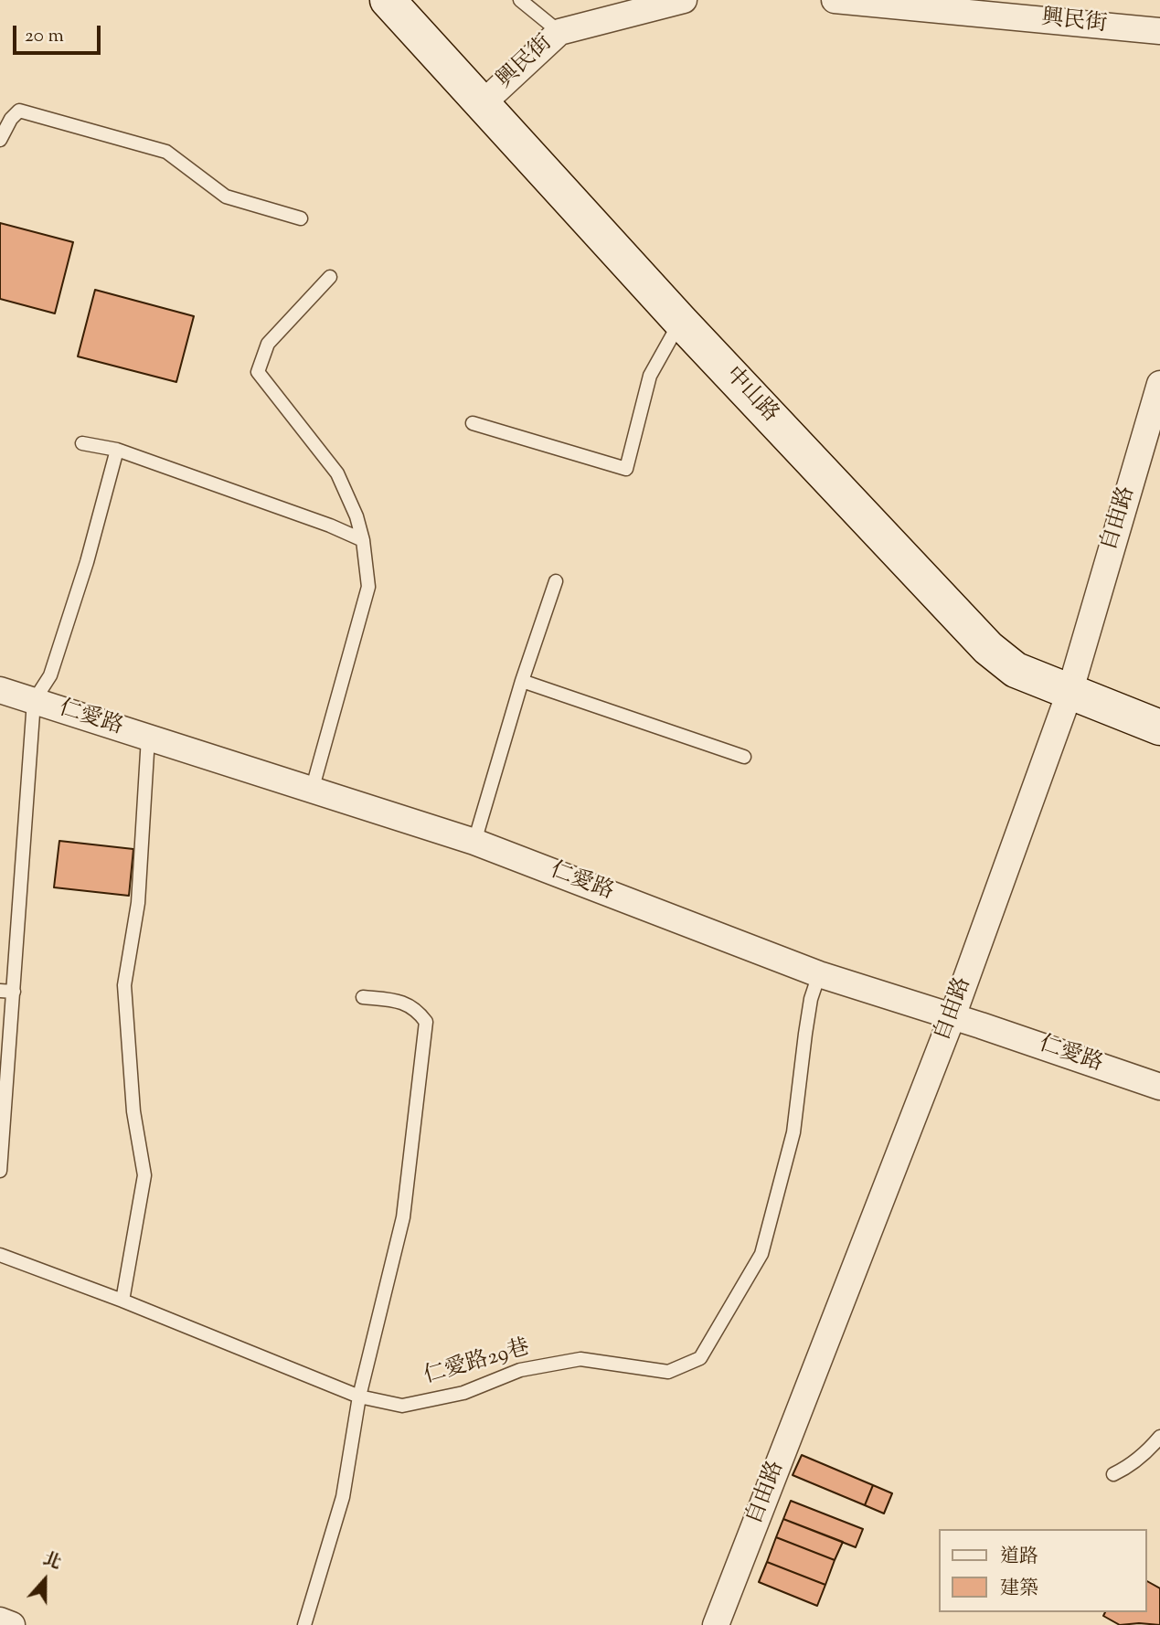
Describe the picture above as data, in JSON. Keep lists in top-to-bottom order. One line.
{"streets":{"main road":["中山路"],"street":["興民街","自由路","仁愛路"],"lane":["仁愛路29巷"]},"crossings":[["興民街","中山路"],["中山路","自由路"],["自由路","仁愛路"],["仁愛路","仁愛路29巷"]],"legend":["道路","建築"],"scale_bar":"20 m","north":"top"}
